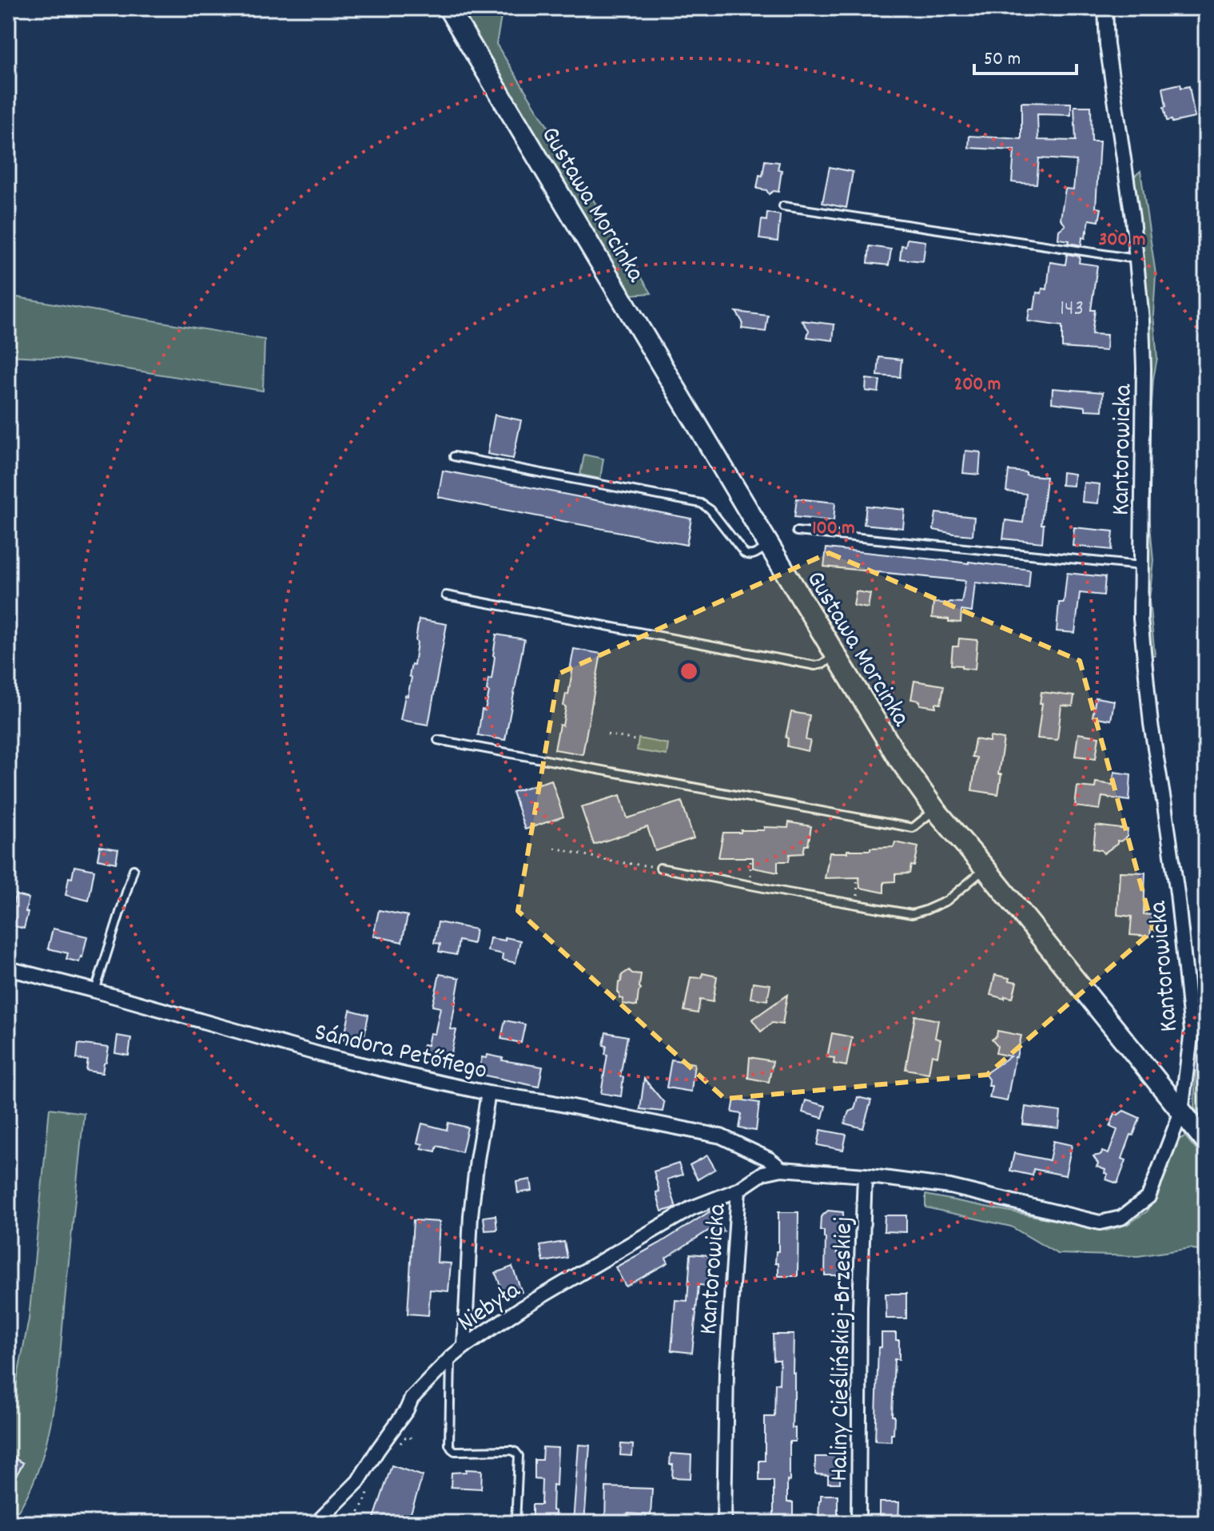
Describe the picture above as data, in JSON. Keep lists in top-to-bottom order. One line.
{"streets":{"street":["Gustawa Morcinka","Kantorowicka","Sándora Petőfiego","Niebyła","Haliny Cieślińskiej-Brzeskiej"]},"crossings":[["Gustawa Morcinka","Kantorowicka"],["Kantorowicka","Sándora Petőfiego"],["Kantorowicka","Niebyła"],["Kantorowicka","Haliny Cieślińskiej-Brzeskiej"]],"house_numbers":["143"],"scale_bar":"50 m","rings":["300 m","200 m","100 m"]}
